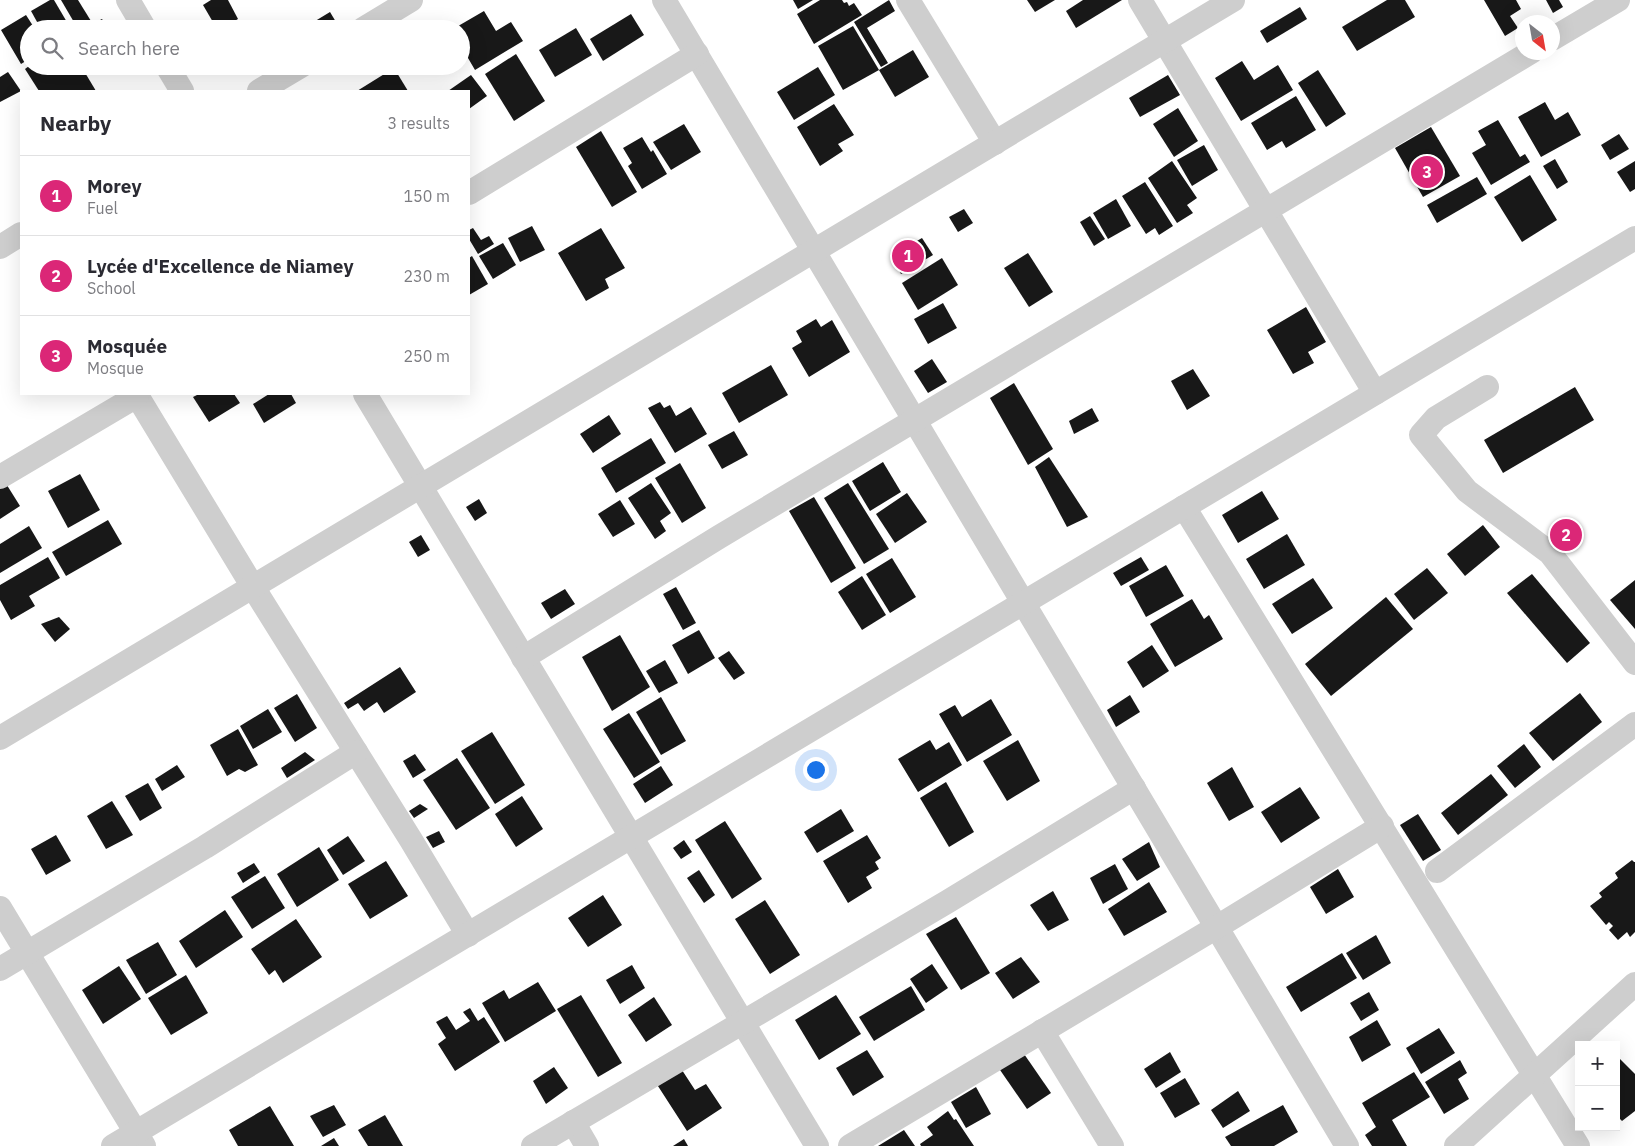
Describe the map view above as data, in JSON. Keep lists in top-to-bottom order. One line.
{"north":"bottom right","page":{"search":"Search here","heading":["Nearby","3 results"],"pins":["3","1","2"],"list":[{"mark":"1","name":"Morey","note":"Fuel","value":"150 m"},{"mark":"2","name":"Lycée d'Excellence de Niamey","note":"School","value":"230 m"},{"mark":"3","name":"Mosquée","note":"Mosque","value":"250 m"}],"map_buttons":["+","−"]}}
